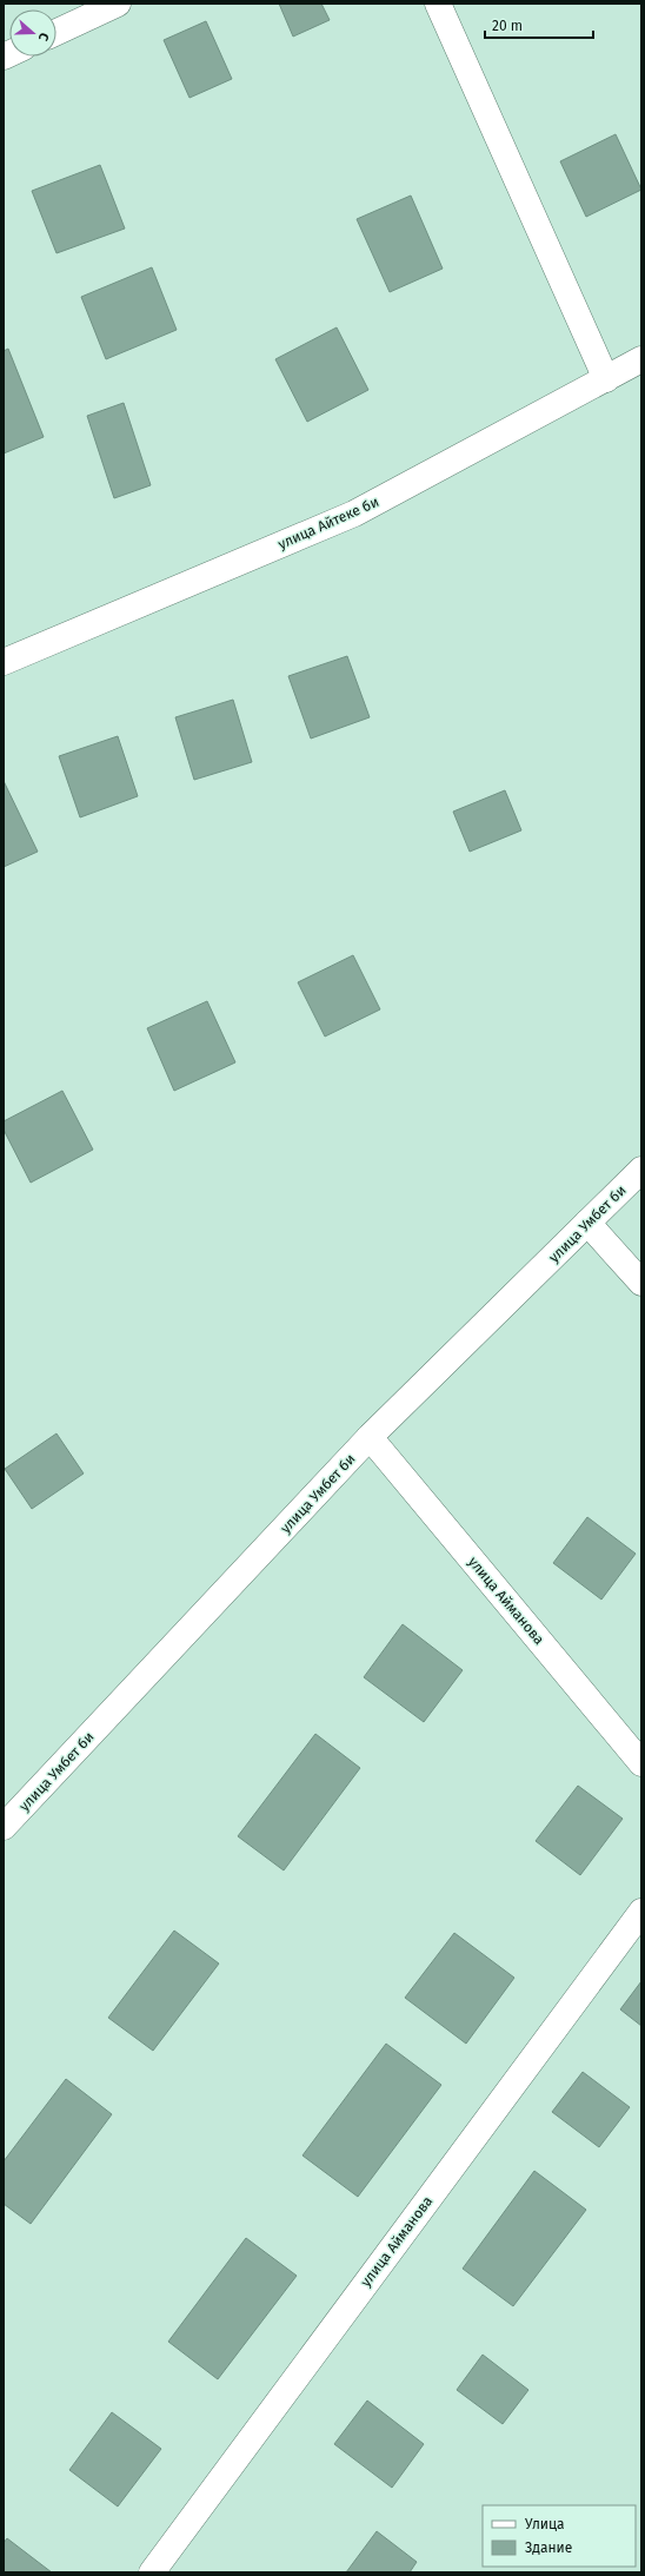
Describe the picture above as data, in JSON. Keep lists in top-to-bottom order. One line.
{"streets":{"street":["улица Айтеке би","улица Умбет би","улица Айманова"]},"crossings":[["улица Умбет би","улица Айманова"]],"legend":["Улица","Здание"],"scale_bar":"20 m","north":"right"}
